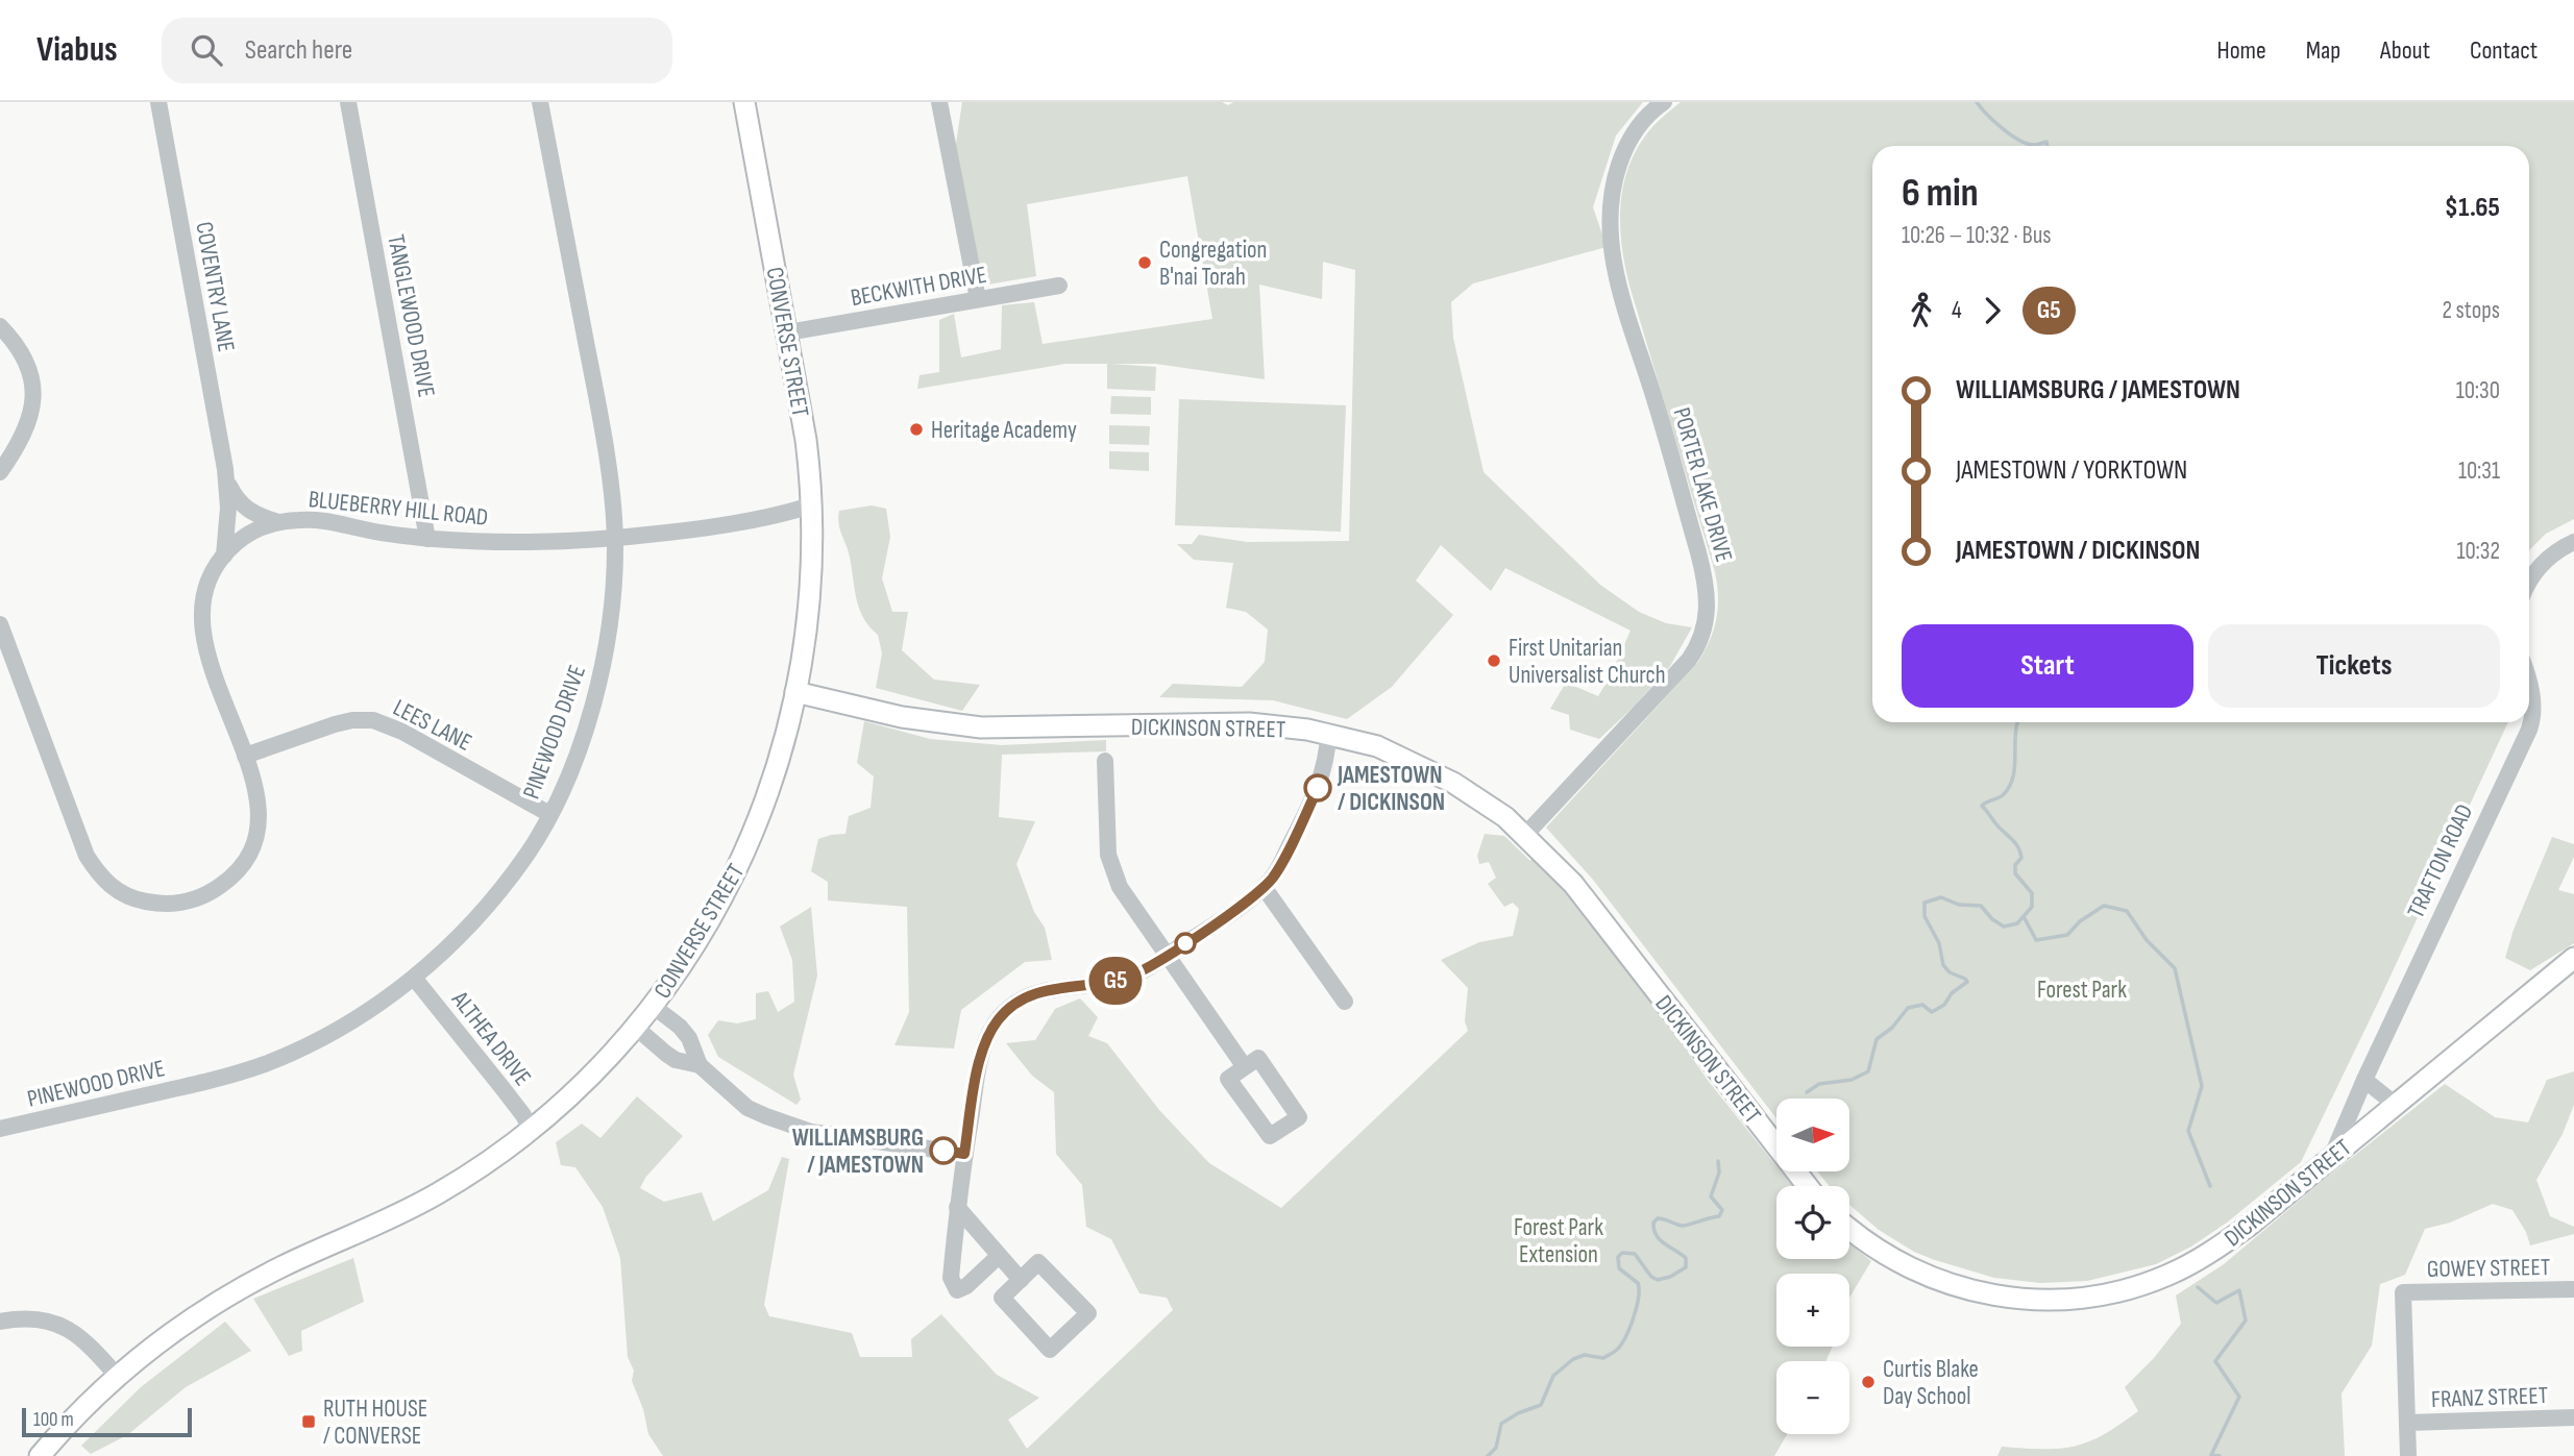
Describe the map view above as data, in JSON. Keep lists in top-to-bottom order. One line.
{"streets":{"main road":["CONVERSE STREET","DICKINSON STREET"],"street":["BECKWITH DRIVE","COVENTRY LANE","TANGLEWOOD DRIVE","PORTER LAKE DRIVE","BLUEBERRY HILL ROAD","LEES LANE","PINEWOOD DRIVE","TRAFTON ROAD","ALTHEA DRIVE","GOWEY STREET","FRANZ STREET"]},"crossings":[["BECKWITH DRIVE","CONVERSE STREET"],["COVENTRY LANE","BLUEBERRY HILL ROAD"],["TANGLEWOOD DRIVE","BLUEBERRY HILL ROAD"],["CONVERSE STREET","BLUEBERRY HILL ROAD"],["CONVERSE STREET","DICKINSON STREET"],["CONVERSE STREET","ALTHEA DRIVE"],["PORTER LAKE DRIVE","DICKINSON STREET"],["BLUEBERRY HILL ROAD","LEES LANE"],["BLUEBERRY HILL ROAD","PINEWOOD DRIVE"],["LEES LANE","PINEWOOD DRIVE"],["DICKINSON STREET","TRAFTON ROAD"],["PINEWOOD DRIVE","ALTHEA DRIVE"],["GOWEY STREET","FRANZ STREET"]],"parks":["Forest Park","Forest Park Extension"],"places":{"other":["Congregation B'nai Torah","Heritage Academy","First Unitarian Universalist Church","JAMESTOWN / DICKINSON","WILLIAMSBURG / JAMESTOWN","Curtis Blake Day School"],"transit":["RUTH HOUSE / CONVERSE"]},"lines":["bus line G5"],"scale_bar":"100 m","north":"right","page":{"header":"Viabus","search":"Search here","nav":["Home","Map","About","Contact"],"on_map":"G5","heading":["6 min","10:26 – 10:32 · Bus","$1.65"],"legs":["4","G5","2 stops"],"list":[{"name":"WILLIAMSBURG / JAMESTOWN","value":"10:30"},{"name":"JAMESTOWN / YORKTOWN","value":"10:31"},{"name":"JAMESTOWN / DICKINSON","value":"10:32"}],"buttons":["Start","Tickets"],"map_buttons":["+","−"],"scale":"100 m"}}
